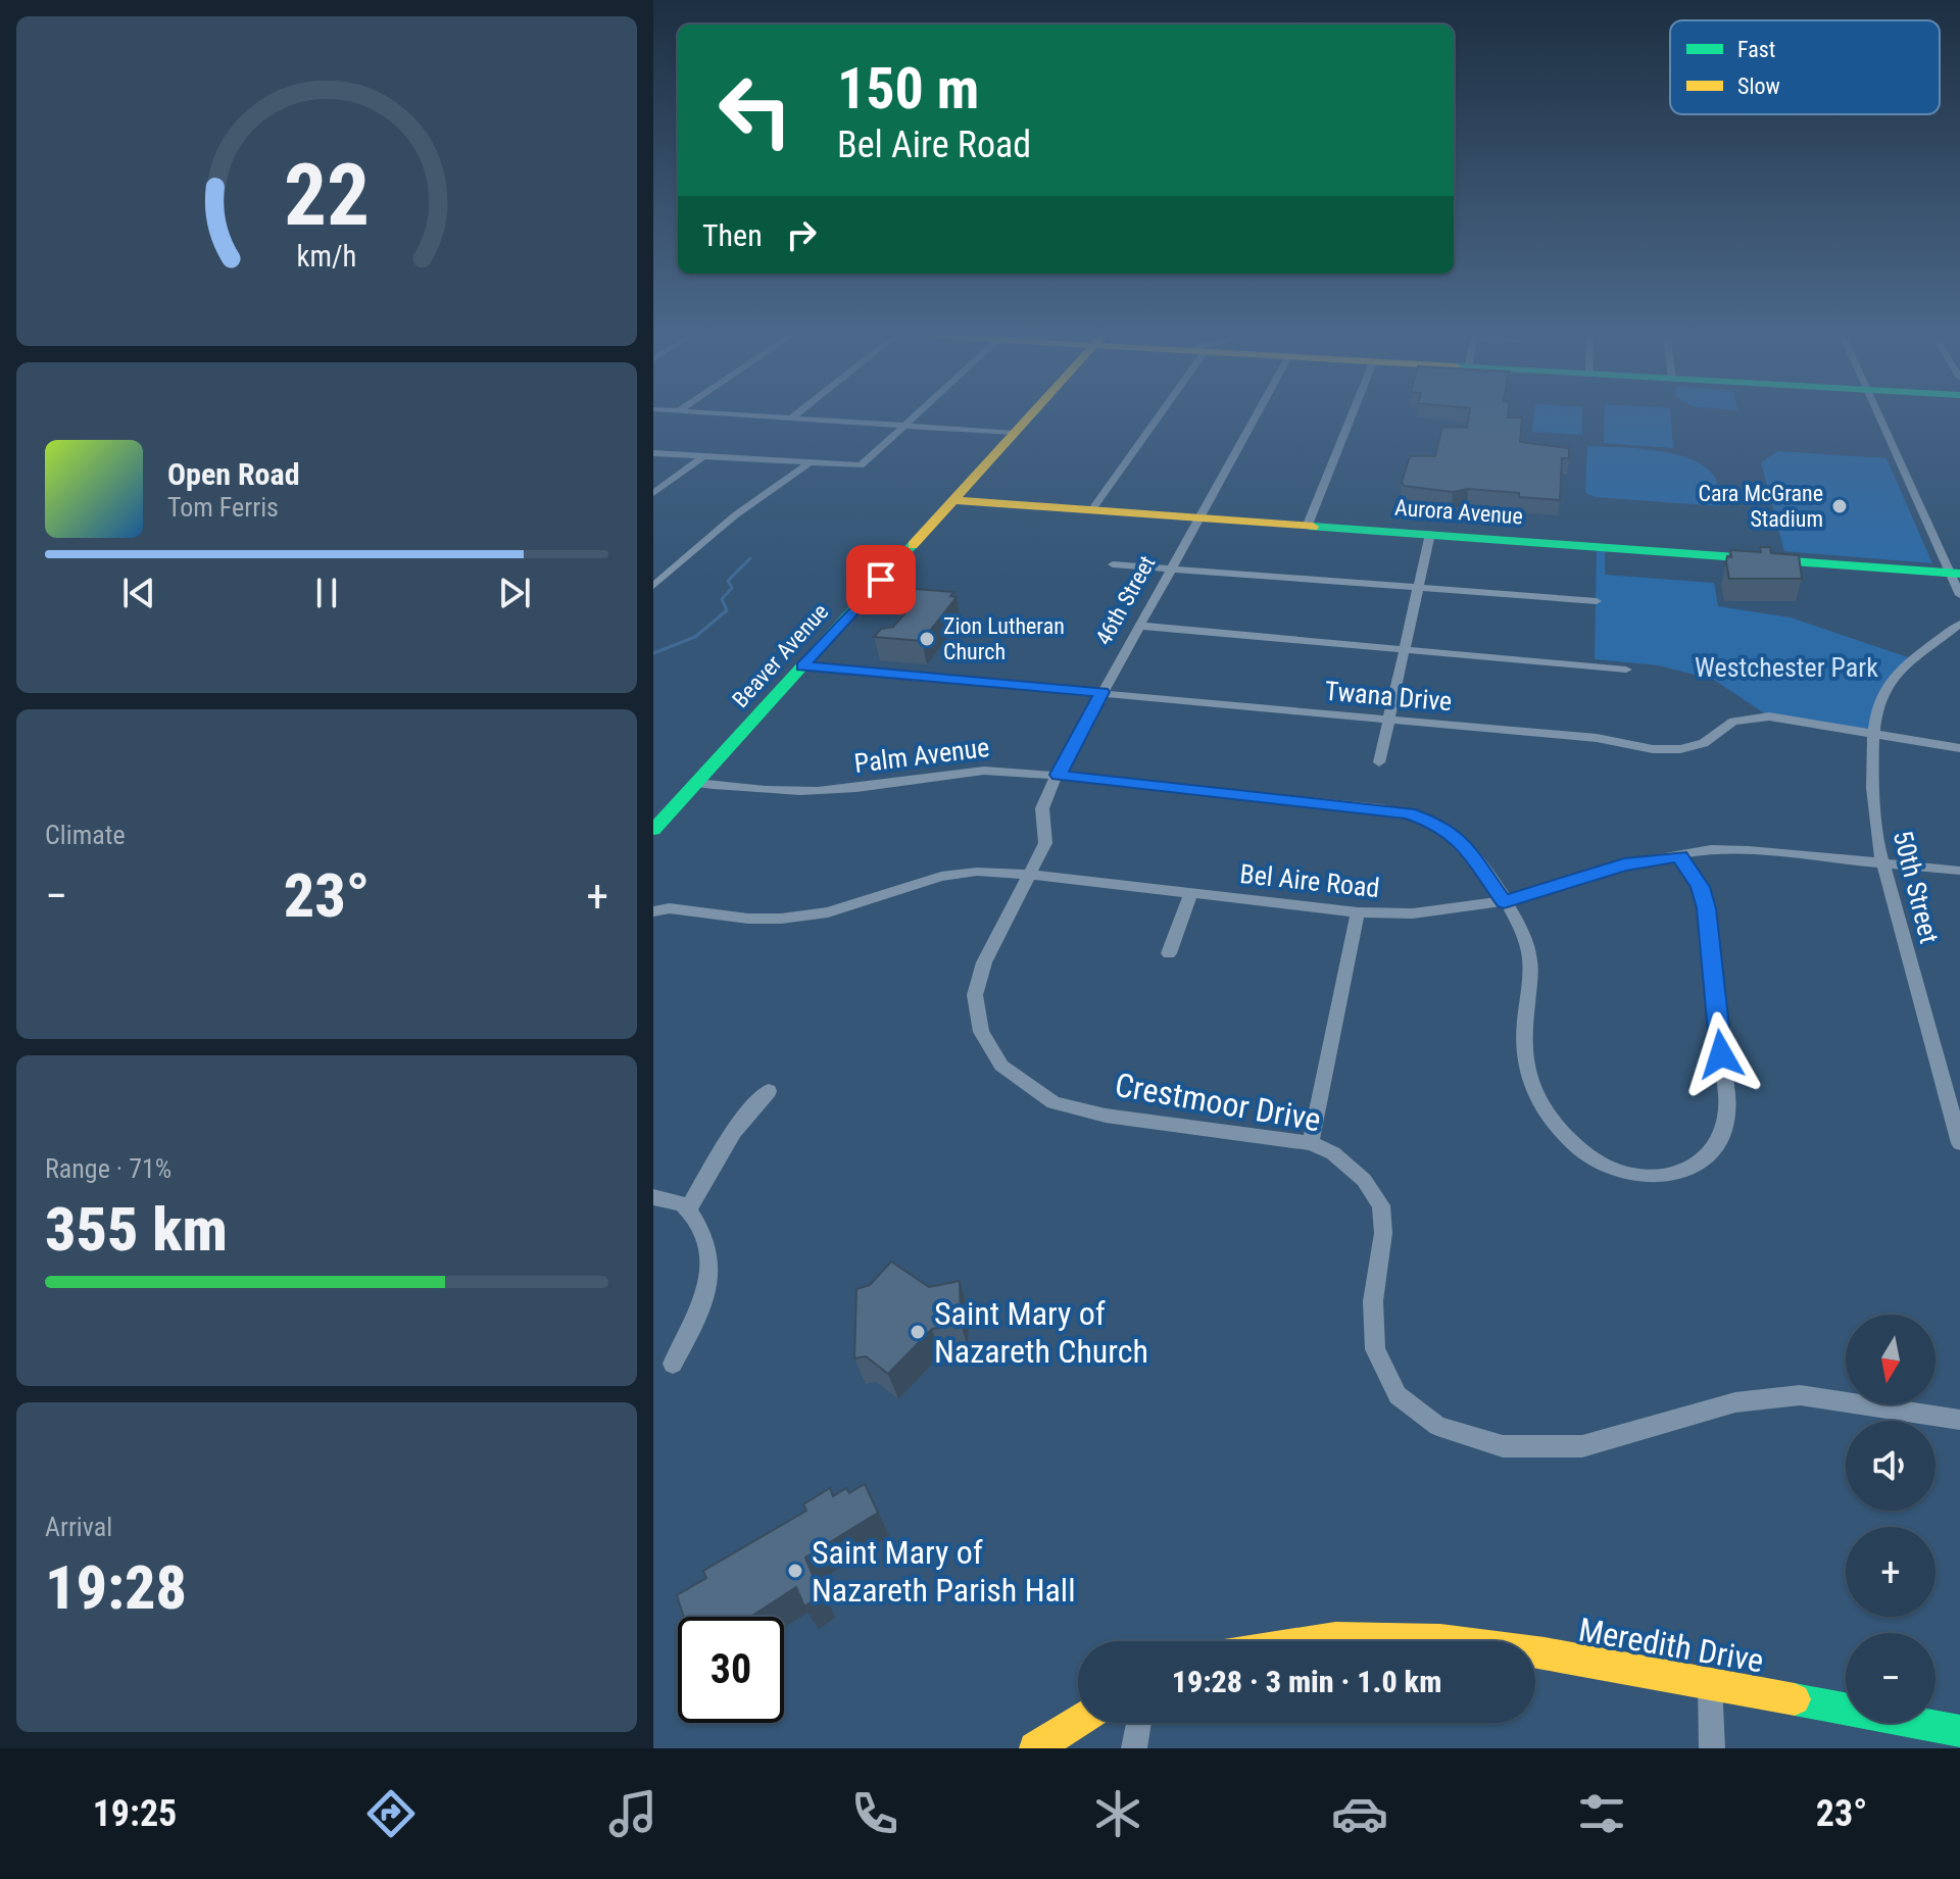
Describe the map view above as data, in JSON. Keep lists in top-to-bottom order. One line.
{"streets":{"street":["Aurora Avenue","46th Street","Beaver Avenue","Twana Drive","Palm Avenue","Bel Aire Road","50th Street","Crestmoor Drive","Meredith Drive"]},"crossings":[["Aurora Avenue","46th Street"],["Aurora Avenue","Beaver Avenue"],["46th Street","Twana Drive"],["46th Street","Palm Avenue"],["46th Street","Bel Aire Road"],["46th Street","Crestmoor Drive"],["Beaver Avenue","Twana Drive"],["Beaver Avenue","Palm Avenue"],["Twana Drive","50th Street"],["Palm Avenue","Bel Aire Road"],["Bel Aire Road","50th Street"],["Bel Aire Road","Crestmoor Drive"]],"parks":["Westchester Park"],"places":["Cara McGrane Stadium","Zion Lutheran Church","Saint Mary of Nazareth Church","Saint Mary of Nazareth Parish Hall"],"legend":["Fast","Slow"],"north":"bottom","page":{"turn":["150 m","Bel Aire Road"],"then":"Then","song":["Open Road","Tom Ferris"],"tile":["Climate",["Range · 71%","355 km"],["Arrival","19:28"]],"heat":["−","23°","+"],"map_buttons":["+","−"],"limit":"30","trip":"19:28 · 3 min · 1.0 km","tabs":["19:25","23°"],"gauge":["22","km/h"]}}
